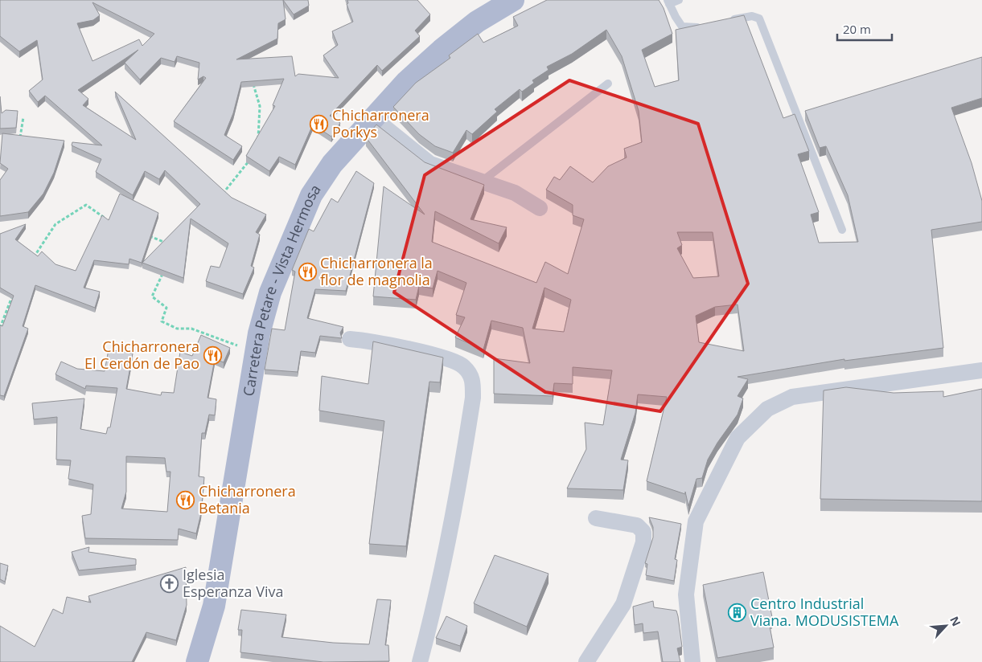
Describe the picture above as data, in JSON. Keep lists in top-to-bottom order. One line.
{"streets":{"main road":["Carretera Petare - Vista Hermosa"]},"places":{"restaurant":["Chicharronera Porkys","Chicharronera la flor de magnolia","Chicharronera El Cerdón de Pao","Chicharronera Betania"],"church":["Iglesia Esperanza Viva"],"building":["Centro Industrial Viana. MODUSISTEMA"]},"scale_bar":"20 m","north":"top right"}
